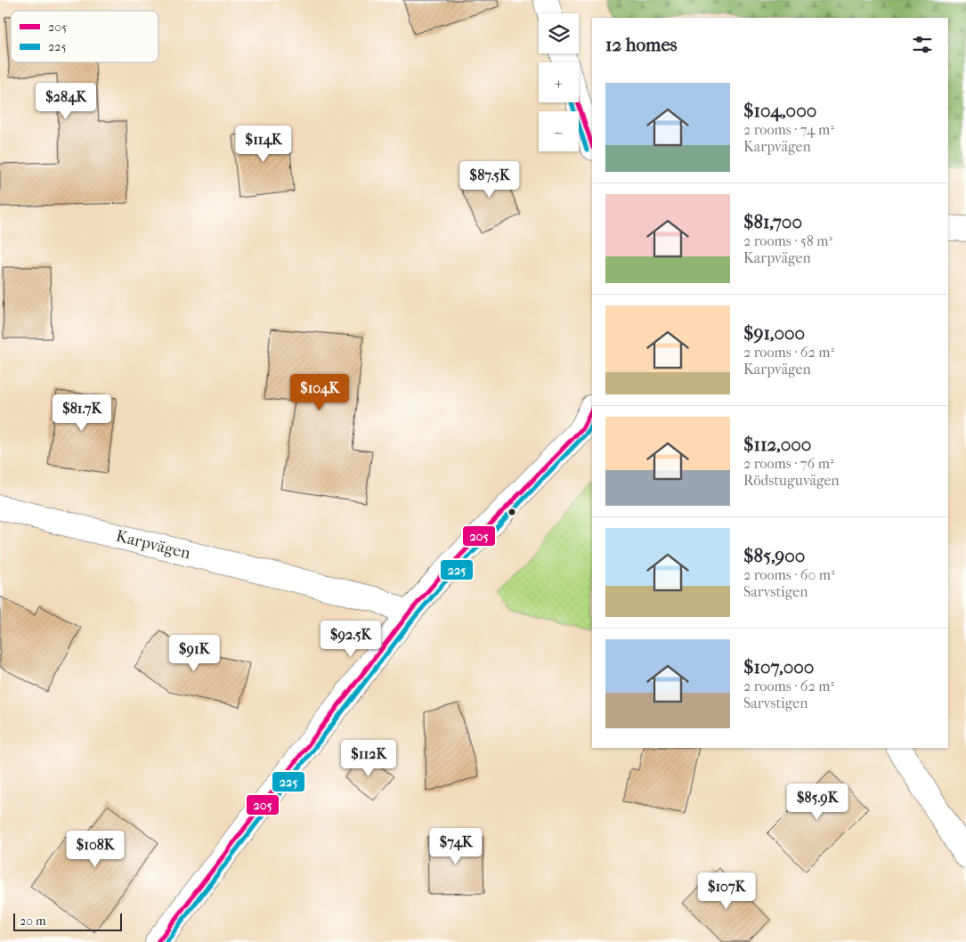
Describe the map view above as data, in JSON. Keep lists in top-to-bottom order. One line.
{"streets":{"street":["Karpvägen"]},"lines":["transit line 205","transit line 225"],"legend":["205","225"],"scale_bar":"20 m","page":{"map_buttons":["+","−"],"heading":"12 homes","list":[{"name":"$104,000","note":"2 rooms · 74 m² · Karpvägen"},{"name":"$81,700","note":"2 rooms · 58 m² · Karpvägen"},{"name":"$91,000","note":"2 rooms · 62 m² · Karpvägen"},{"name":"$112,000","note":"2 rooms · 76 m² · Rödstuguvägen"},{"name":"$85,900","note":"2 rooms · 60 m² · Sarvstigen"},{"name":"$107,000","note":"2 rooms · 62 m² · Sarvstigen"}],"price":["$284K","$114K","$87.5K","$104K","$81.7K","$92.5K","$91K","$112K","$85.9K","$74K","$108K","$107K"],"scale":"20 m"}}
